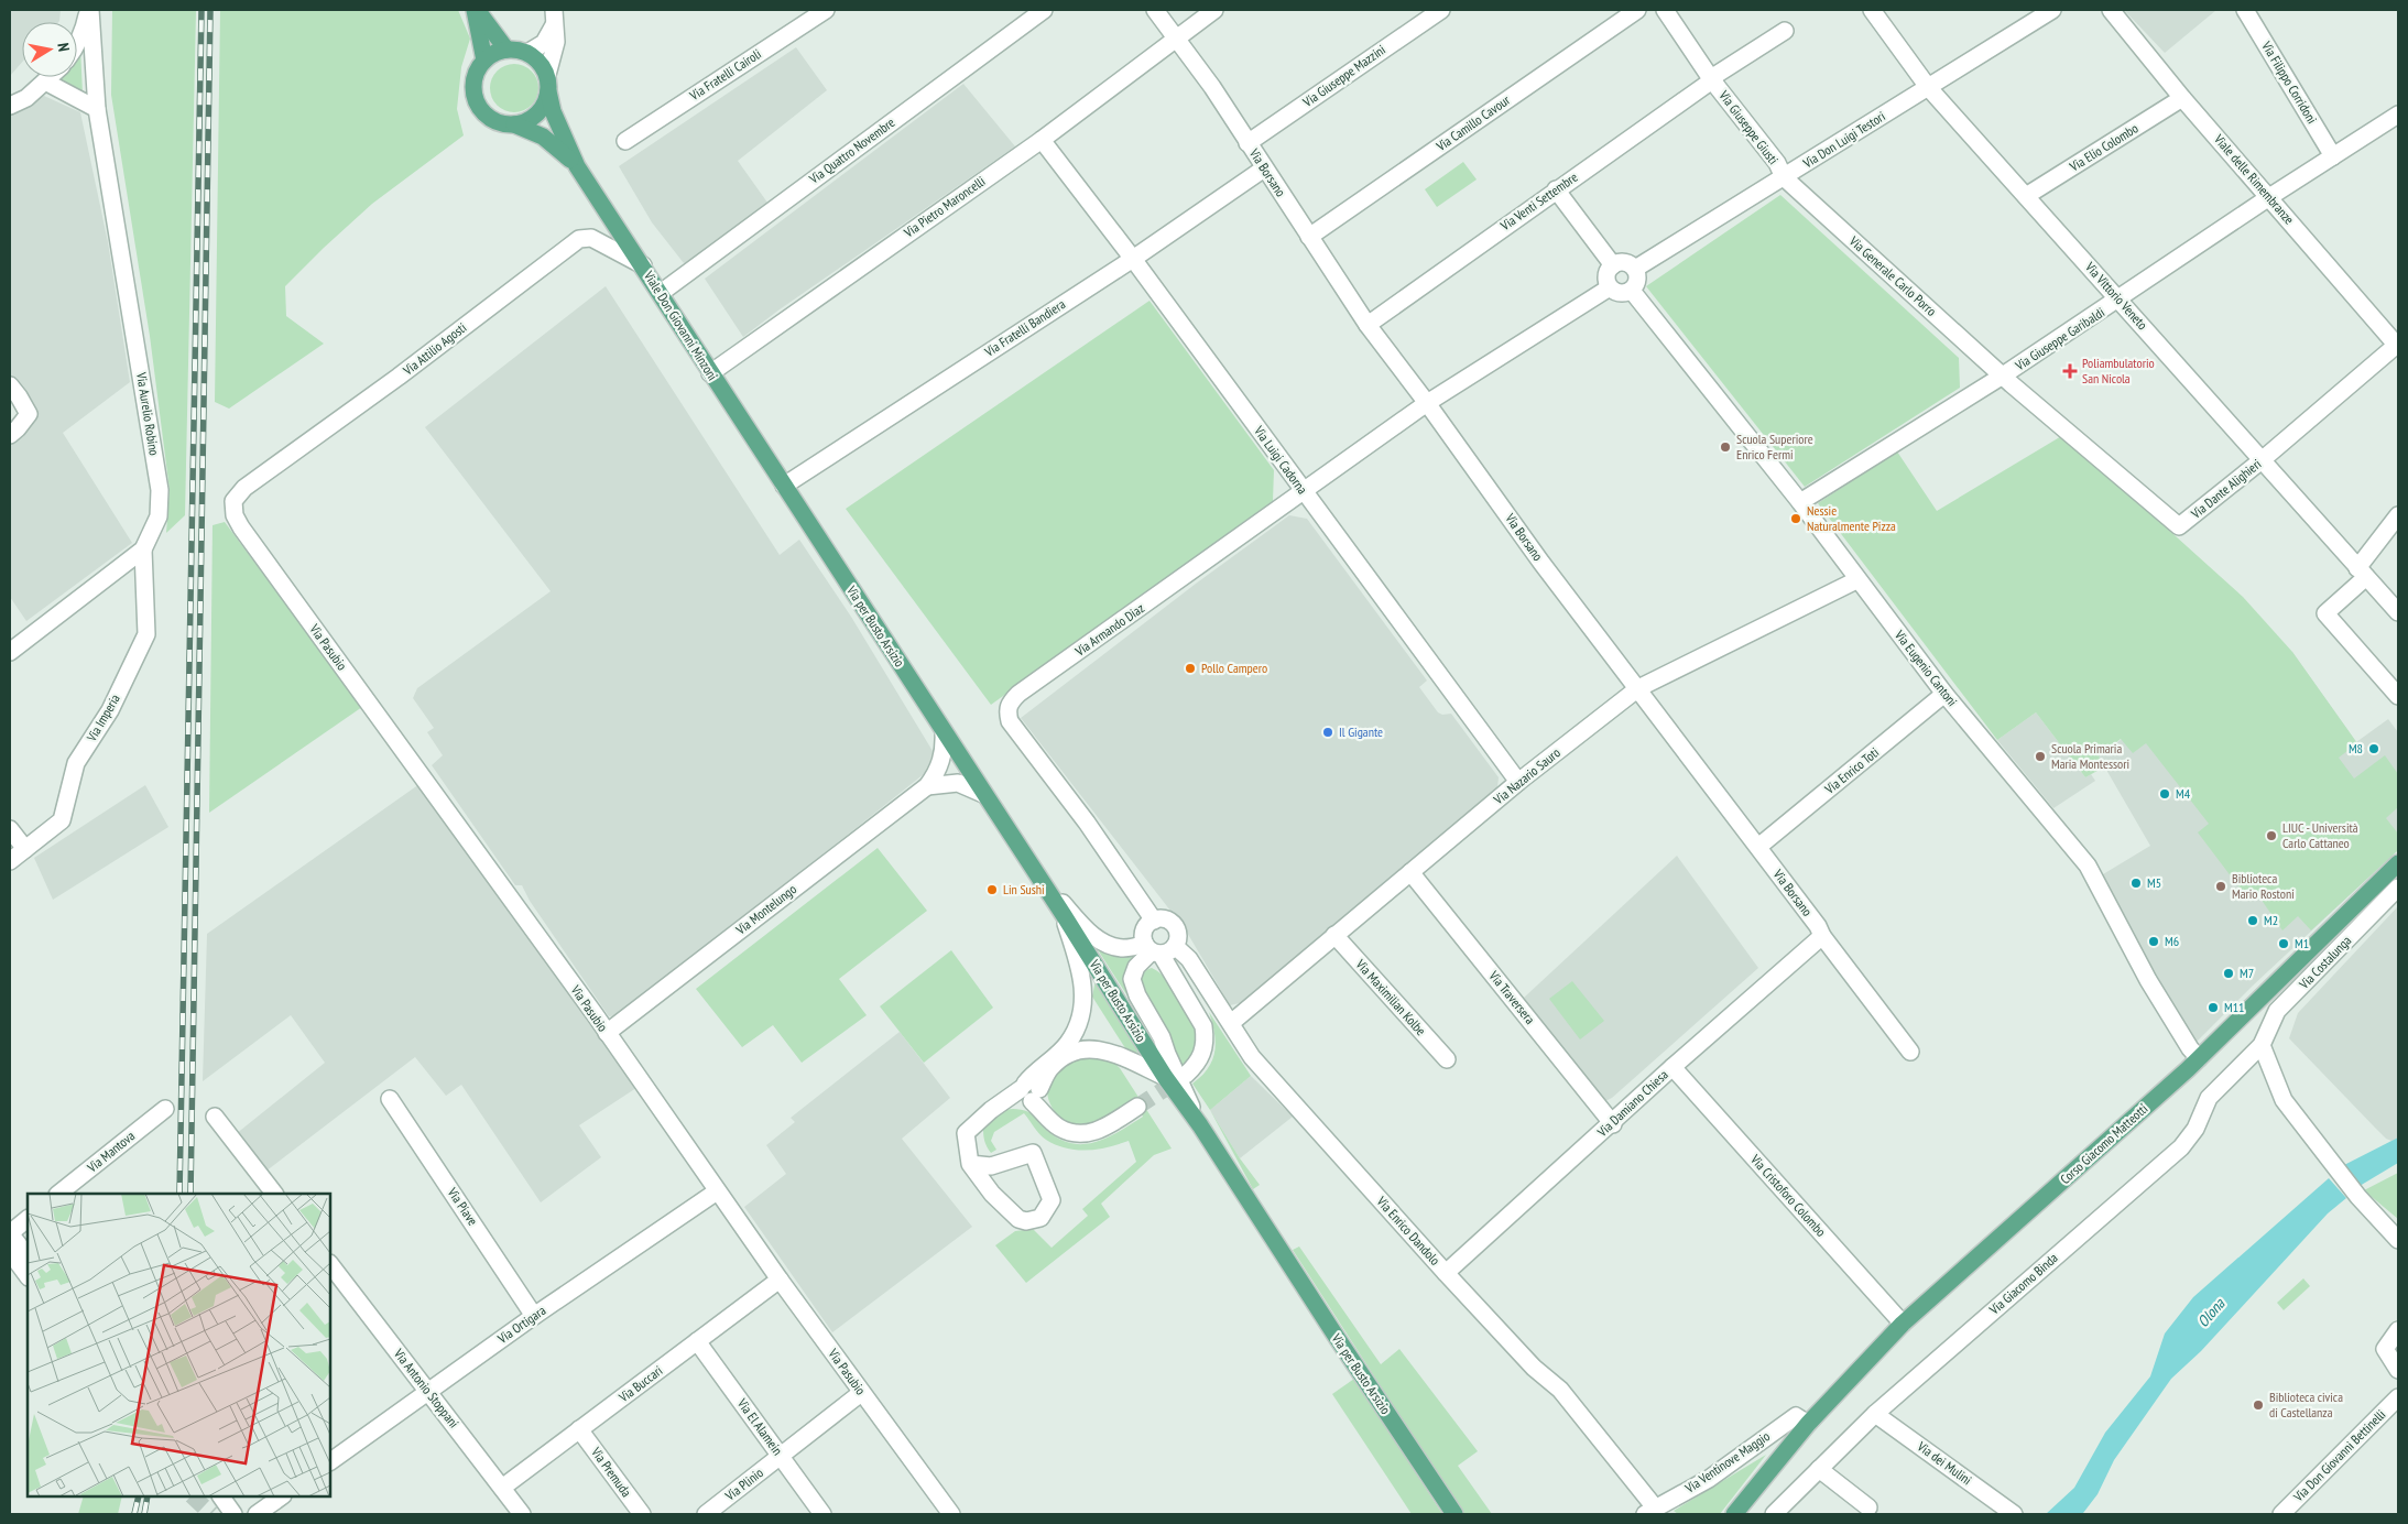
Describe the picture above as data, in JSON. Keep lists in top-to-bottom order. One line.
{"streets":{"main road":["Viale Don Giovanni Minzoni","Via per Busto Arsizio","Corso Giacomo Matteotti"],"street":["Via Fratelli Cairoli","Via Giuseppe Mazzini","Via Filippo Corridoni","Via Camillo Cavour","Via Giuseppe Giusti","Via Don Luigi Testori","Via Elio Colombo","Via Quattro Novembre","Via Borsano","Viale delle Rimembranze","Via Venti Settembre","Via Pietro Maroncelli","Via Generale Carlo Porro","Via Vittorio Veneto","Via Fratelli Bandiera","Via Giuseppe Garibaldi","Via Attilio Agosti","Via Aurelio Robino","Via Luigi Cadorna","Via Dante Alighieri","Via Armando Diaz","Via Pasubio","Via Eugenio Cantoni","Via Imperia","Via Enrico Toti","Via Nazario Sauro","Via Montelungo","Via Costalunga","Via Maximilian Kolbe","Via Traversera","Via Damiano Chiesa","Via Mantova","Via Cristoforo Colombo","Via Piave","Via Enrico Dandolo","Via Giacomo Binda","Via Ortigara","Via Buccari","Via Antonio Stoppani","Via El Alamein","Via Don Giovanni Bettinelli","Via Ventinove Maggio","Via dei Mulini","Via Premuda","Via Plinio"]},"crossings":[["Via Giuseppe Mazzini","Via Borsano"],["Via Filippo Corridoni","Via Giuseppe Garibaldi"],["Via Camillo Cavour","Via Borsano"],["Via Giuseppe Giusti","Via Don Luigi Testori"],["Via Giuseppe Giusti","Via Venti Settembre"],["Via Giuseppe Giusti","Via Generale Carlo Porro"],["Via Don Luigi Testori","Via Generale Carlo Porro"],["Via Don Luigi Testori","Via Vittorio Veneto"],["Via Don Luigi Testori","Via Eugenio Cantoni"],["Via Elio Colombo","Viale delle Rimembranze"],["Via Elio Colombo","Via Vittorio Veneto"],["Via Quattro Novembre","Viale Don Giovanni Minzoni"],["Via Borsano","Via Venti Settembre"],["Via Borsano","Via Pietro Maroncelli"],["Via Borsano","Via Fratelli Bandiera"],["Via Borsano","Via Armando Diaz"],["Via Borsano","Via Enrico Toti"],["Via Borsano","Via Nazario Sauro"],["Via Borsano","Via Damiano Chiesa"],["Viale delle Rimembranze","Via Giuseppe Garibaldi"],["Viale delle Rimembranze","Via Dante Alighieri"],["Via Pietro Maroncelli","Viale Don Giovanni Minzoni"],["Via Pietro Maroncelli","Via Luigi Cadorna"],["Via Generale Carlo Porro","Via Giuseppe Garibaldi"],["Via Generale Carlo Porro","Via Dante Alighieri"],["Via Vittorio Veneto","Via Giuseppe Garibaldi"],["Via Vittorio Veneto","Via Dante Alighieri"],["Viale Don Giovanni Minzoni","Via Fratelli Bandiera"],["Viale Don Giovanni Minzoni","Via Attilio Agosti"],["Viale Don Giovanni Minzoni","Via per Busto Arsizio"],["Via Fratelli Bandiera","Via Luigi Cadorna"],["Via Fratelli Bandiera","Via per Busto Arsizio"],["Via Giuseppe Garibaldi","Via Dante Alighieri"],["Via Giuseppe Garibaldi","Via Eugenio Cantoni"],["Via Attilio Agosti","Via Pasubio"],["Via Aurelio Robino","Via Imperia"],["Via Luigi Cadorna","Via Armando Diaz"],["Via Luigi Cadorna","Via Nazario Sauro"],["Via per Busto Arsizio","Via Montelungo"],["Via Armando Diaz","Via Enrico Dandolo"],["Via Pasubio","Via Montelungo"],["Via Pasubio","Via Ortigara"],["Via Pasubio","Via Buccari"],["Via Pasubio","Via Plinio"],["Via Eugenio Cantoni","Via Enrico Toti"],["Via Eugenio Cantoni","Via Nazario Sauro"],["Via Eugenio Cantoni","Corso Giacomo Matteotti"],["Via Nazario Sauro","Via Maximilian Kolbe"],["Via Nazario Sauro","Via Traversera"],["Via Nazario Sauro","Via Enrico Dandolo"],["Via Costalunga","Via Giacomo Binda"],["Via Traversera","Via Damiano Chiesa"],["Via Damiano Chiesa","Via Cristoforo Colombo"],["Via Damiano Chiesa","Via Enrico Dandolo"],["Corso Giacomo Matteotti","Via Cristoforo Colombo"],["Corso Giacomo Matteotti","Via Ventinove Maggio"],["Via Piave","Via Ortigara"],["Via Enrico Dandolo","Via Ventinove Maggio"],["Via Giacomo Binda","Via dei Mulini"],["Via Ortigara","Via Antonio Stoppani"],["Via Buccari","Via Antonio Stoppani"],["Via Buccari","Via El Alamein"],["Via Buccari","Via Premuda"],["Via El Alamein","Via Plinio"]],"water":["Olona"],"places":{"health":["Poliambulatorio San Nicola"],"other":["Scuola Superiore Enrico Fermi","Nessie Naturalmente Pizza","Pollo Campero","Il Gigante","M8","Scuola Primaria Maria Montessori","M4","LIUC - Università Carlo Cattaneo","M5","Biblioteca Mario Rostoni","Lin Sushi","M2","M6","M1","M7","M11","Biblioteca civica di Castellanza"]},"north":"right"}
